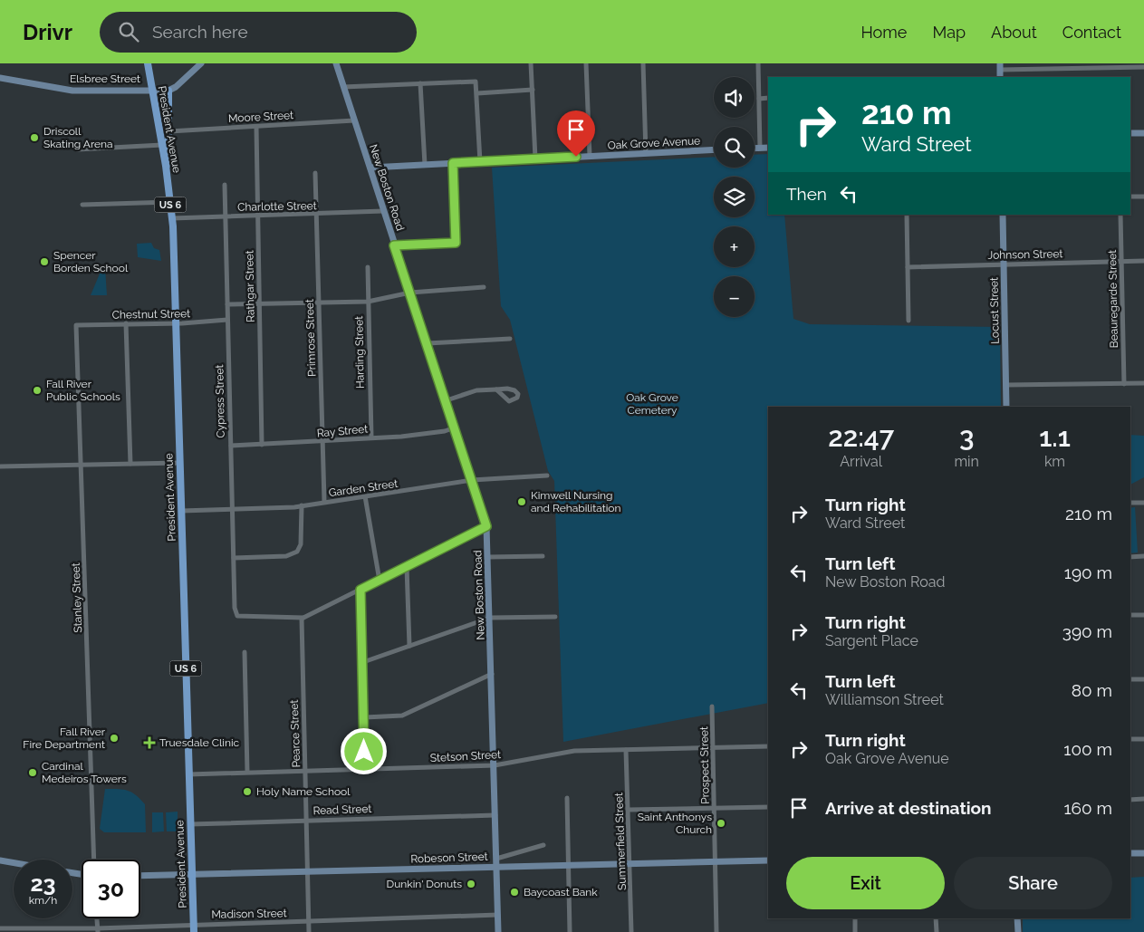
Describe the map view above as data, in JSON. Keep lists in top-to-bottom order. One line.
{"streets":{"main road":["President Avenue","US 6"],"street":["Elsbree Street","Moore Street","Oak Grove Avenue","New Boston Road","Charlotte Street","Johnson Street","Rathgar Street","Beauregarde Street","Locust Street","Chestnut Street","Primrose Street","Harding Street","Cypress Street","Ray Street","Garden Street","Stanley Street","Pearce Street","Stetson Street","Prospect Street","Read Street","Summerfield Street","Robeson Street","Madison Street"]},"crossings":[["Elsbree Street","President Avenue"],["Moore Street","New Boston Road"],["Moore Street","Rathgar Street"],["President Avenue","Charlotte Street"],["President Avenue","Chestnut Street"],["President Avenue","Garden Street"],["President Avenue","Stetson Street"],["President Avenue","Read Street"],["President Avenue","Robeson Street"],["President Avenue","Madison Street"],["Oak Grove Avenue","New Boston Road"],["New Boston Road","Charlotte Street"],["New Boston Road","Ray Street"],["New Boston Road","Garden Street"],["New Boston Road","Stetson Street"],["New Boston Road","Read Street"],["New Boston Road","Robeson Street"],["New Boston Road","Madison Street"],["Charlotte Street","Rathgar Street"],["Charlotte Street","Primrose Street"],["Charlotte Street","Cypress Street"],["Johnson Street","Beauregarde Street"],["Johnson Street","Locust Street"],["Rathgar Street","Ray Street"],["Chestnut Street","Cypress Street"],["Chestnut Street","Stanley Street"],["Primrose Street","Ray Street"],["Primrose Street","Garden Street"],["Harding Street","Ray Street"],["Cypress Street","Ray Street"],["Cypress Street","Garden Street"],["Cypress Street","Pearce Street"],["Pearce Street","Stetson Street"],["Pearce Street","Read Street"],["Pearce Street","Robeson Street"],["Pearce Street","Madison Street"],["Stetson Street","Prospect Street"],["Stetson Street","Summerfield Street"],["Prospect Street","Robeson Street"],["Summerfield Street","Robeson Street"]],"parks":["Oak Grove Cemetery"],"places":{"other":["Driscoll Skating Arena","Spencer Borden School","Fall River Public Schools","Kimwell Nursing and Rehabilitation","Fall River Fire Department","Cardinal Medeiros Towers","Holy Name School","Saint Anthonys Church","Dunkin' Donuts","Baycoast Bank"],"health":["Truesdale Clinic"]},"page":{"header":"Drivr","search":"Search here","nav":["Home","Map","About","Contact"],"map_buttons":["+","−"],"turn":["210 m","Ward Street"],"then":"Then","eta":["22:47","Arrival","3","min","1.1","km"],"list":[{"name":"Turn right","note":"Ward Street","value":"210 m"},{"name":"Turn left","note":"New Boston Road","value":"190 m"},{"name":"Turn right","note":"Sargent Place","value":"390 m"},{"name":"Turn left","note":"Williamson Street","value":"80 m"},{"name":"Turn right","note":"Oak Grove Avenue","value":"100 m"},{"name":"Arrive at destination","value":"160 m"}],"buttons":["Exit","Share"],"speed":"23 km/h","limit":"30"}}
